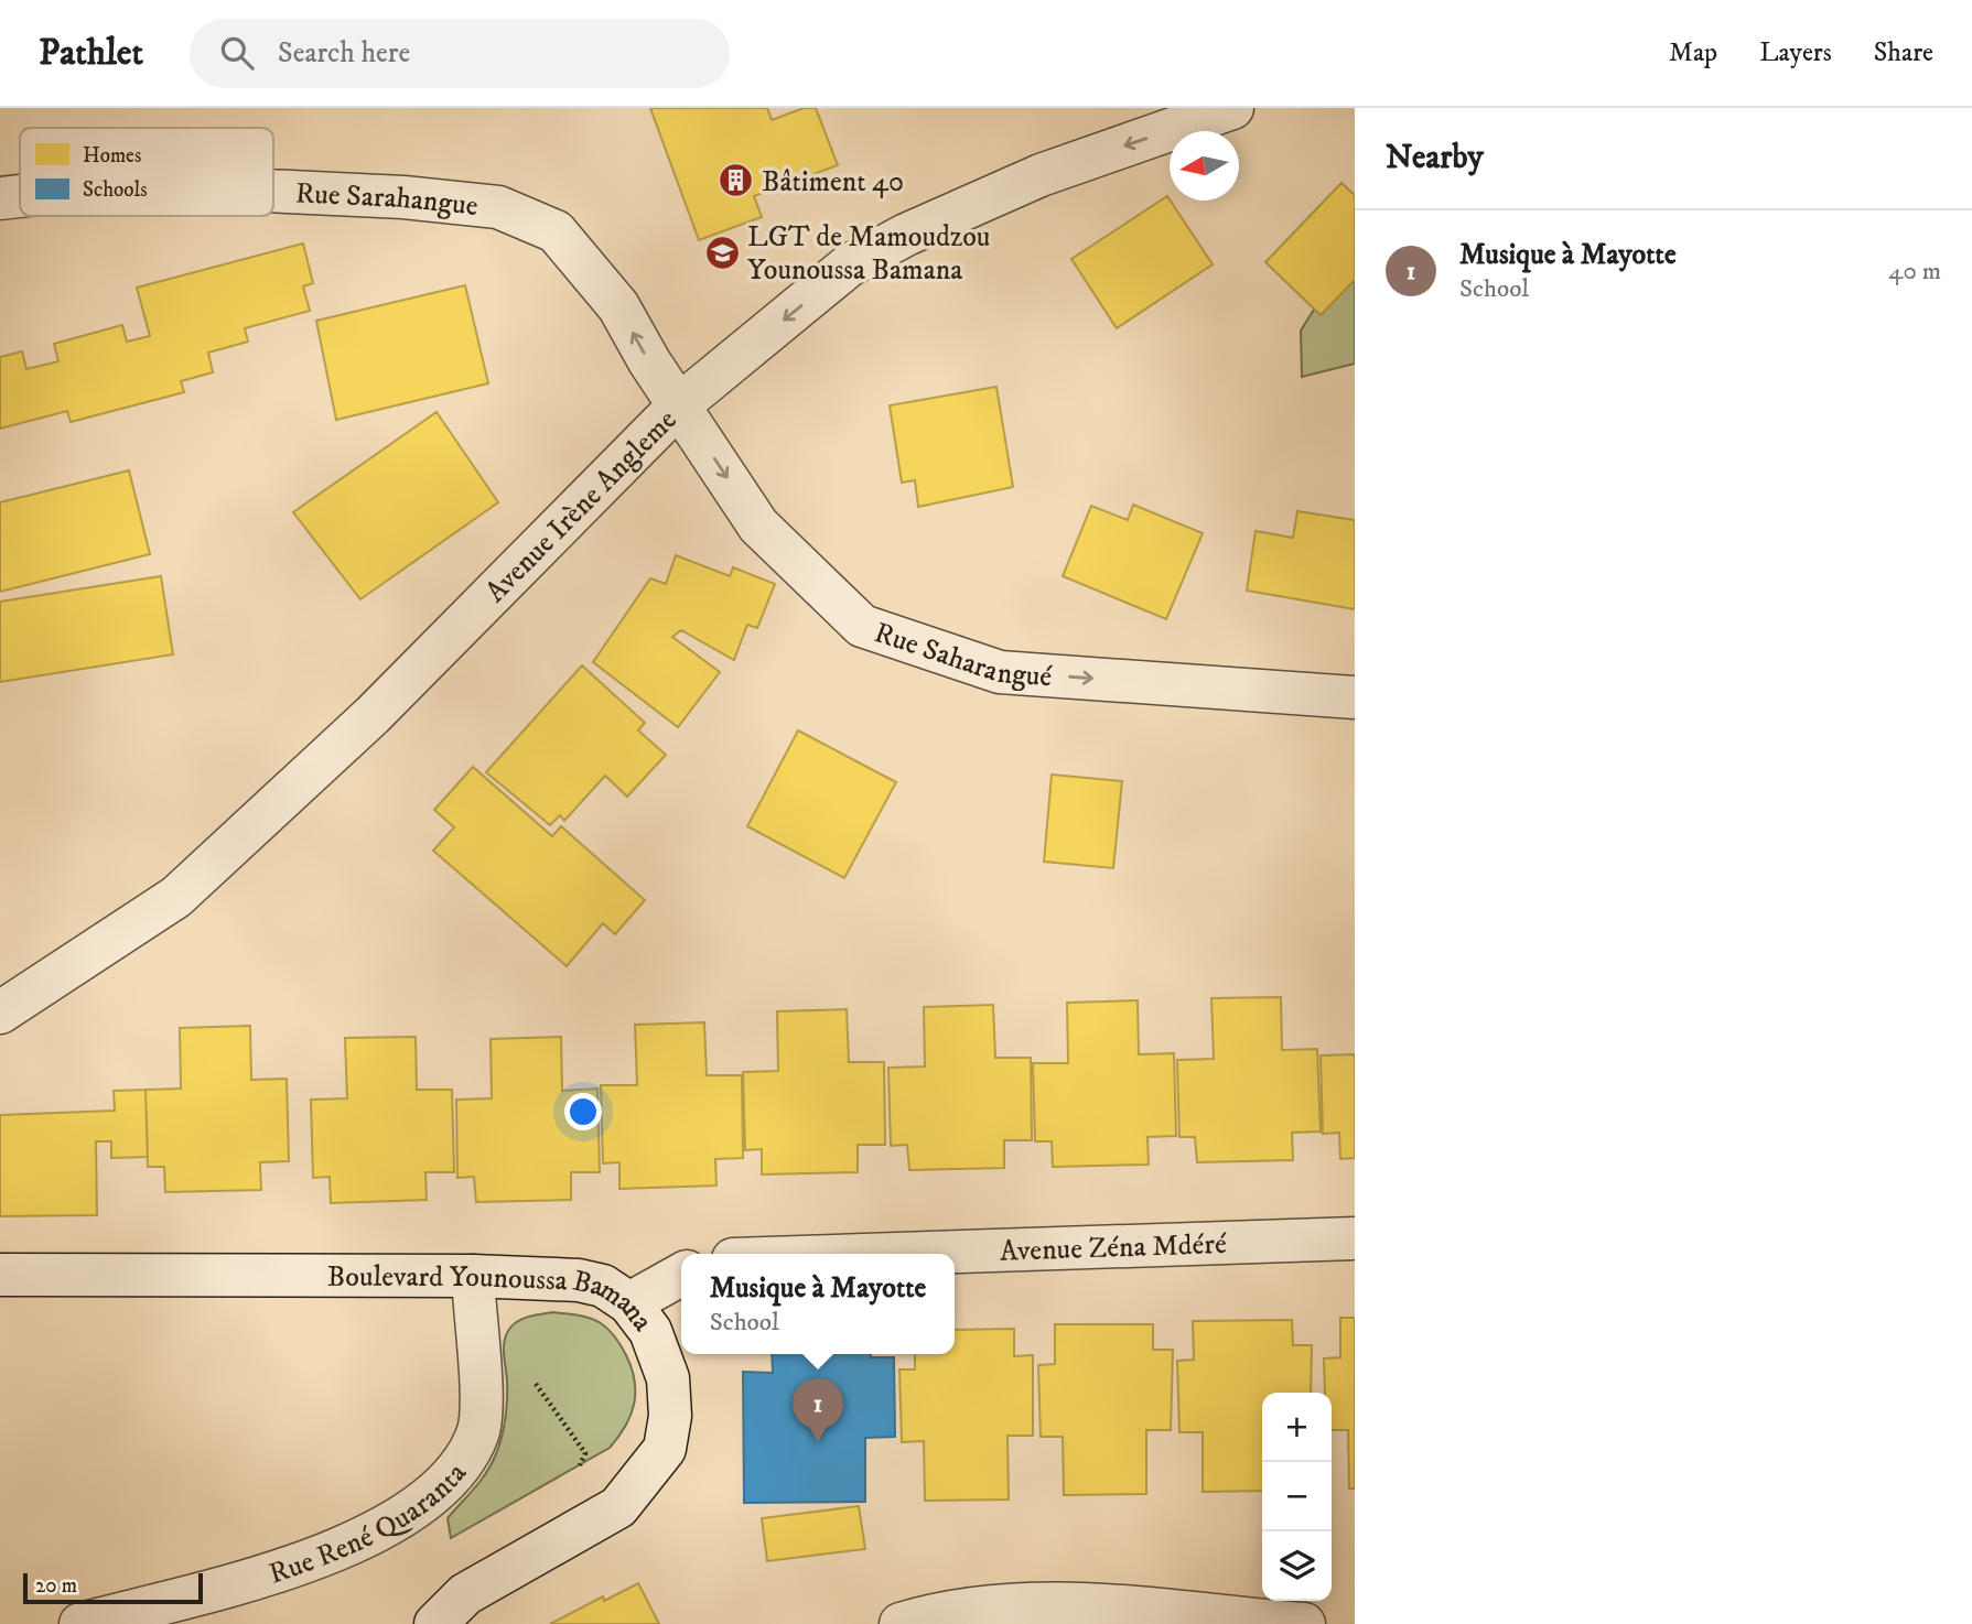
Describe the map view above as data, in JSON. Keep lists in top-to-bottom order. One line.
{"streets":{"street":["Rue Sarahangue","Avenue Irène Angleme","Rue Saharangué","Avenue Zéna Mdéré","Boulevard Younoussa Bamana","Rue René Quaranta"]},"crossings":[["Rue Sarahangue","Avenue Irène Angleme"],["Rue Sarahangue","Rue Saharangué"],["Avenue Irène Angleme","Rue Saharangué"],["Boulevard Younoussa Bamana","Rue René Quaranta"]],"one_way":["Rue Sarahangue","Avenue Irène Angleme","Rue Saharangué"],"places":{"building":["Bâtiment 40"],"school or university":["LGT de Mamoudzou Younoussa Bamana"]},"legend":["Homes","Schools"],"scale_bar":"20 m","north":"left","page":{"header":"Pathlet","search":"Search here","nav":["Map","Layers","Share"],"heading":"Nearby","list":[{"mark":"1","name":"Musique à Mayotte","note":"School","value":"40 m"}],"popup":["Musique à Mayotte","School"],"pins":"1","map_buttons":["+","−"],"scale":"20 m"}}
